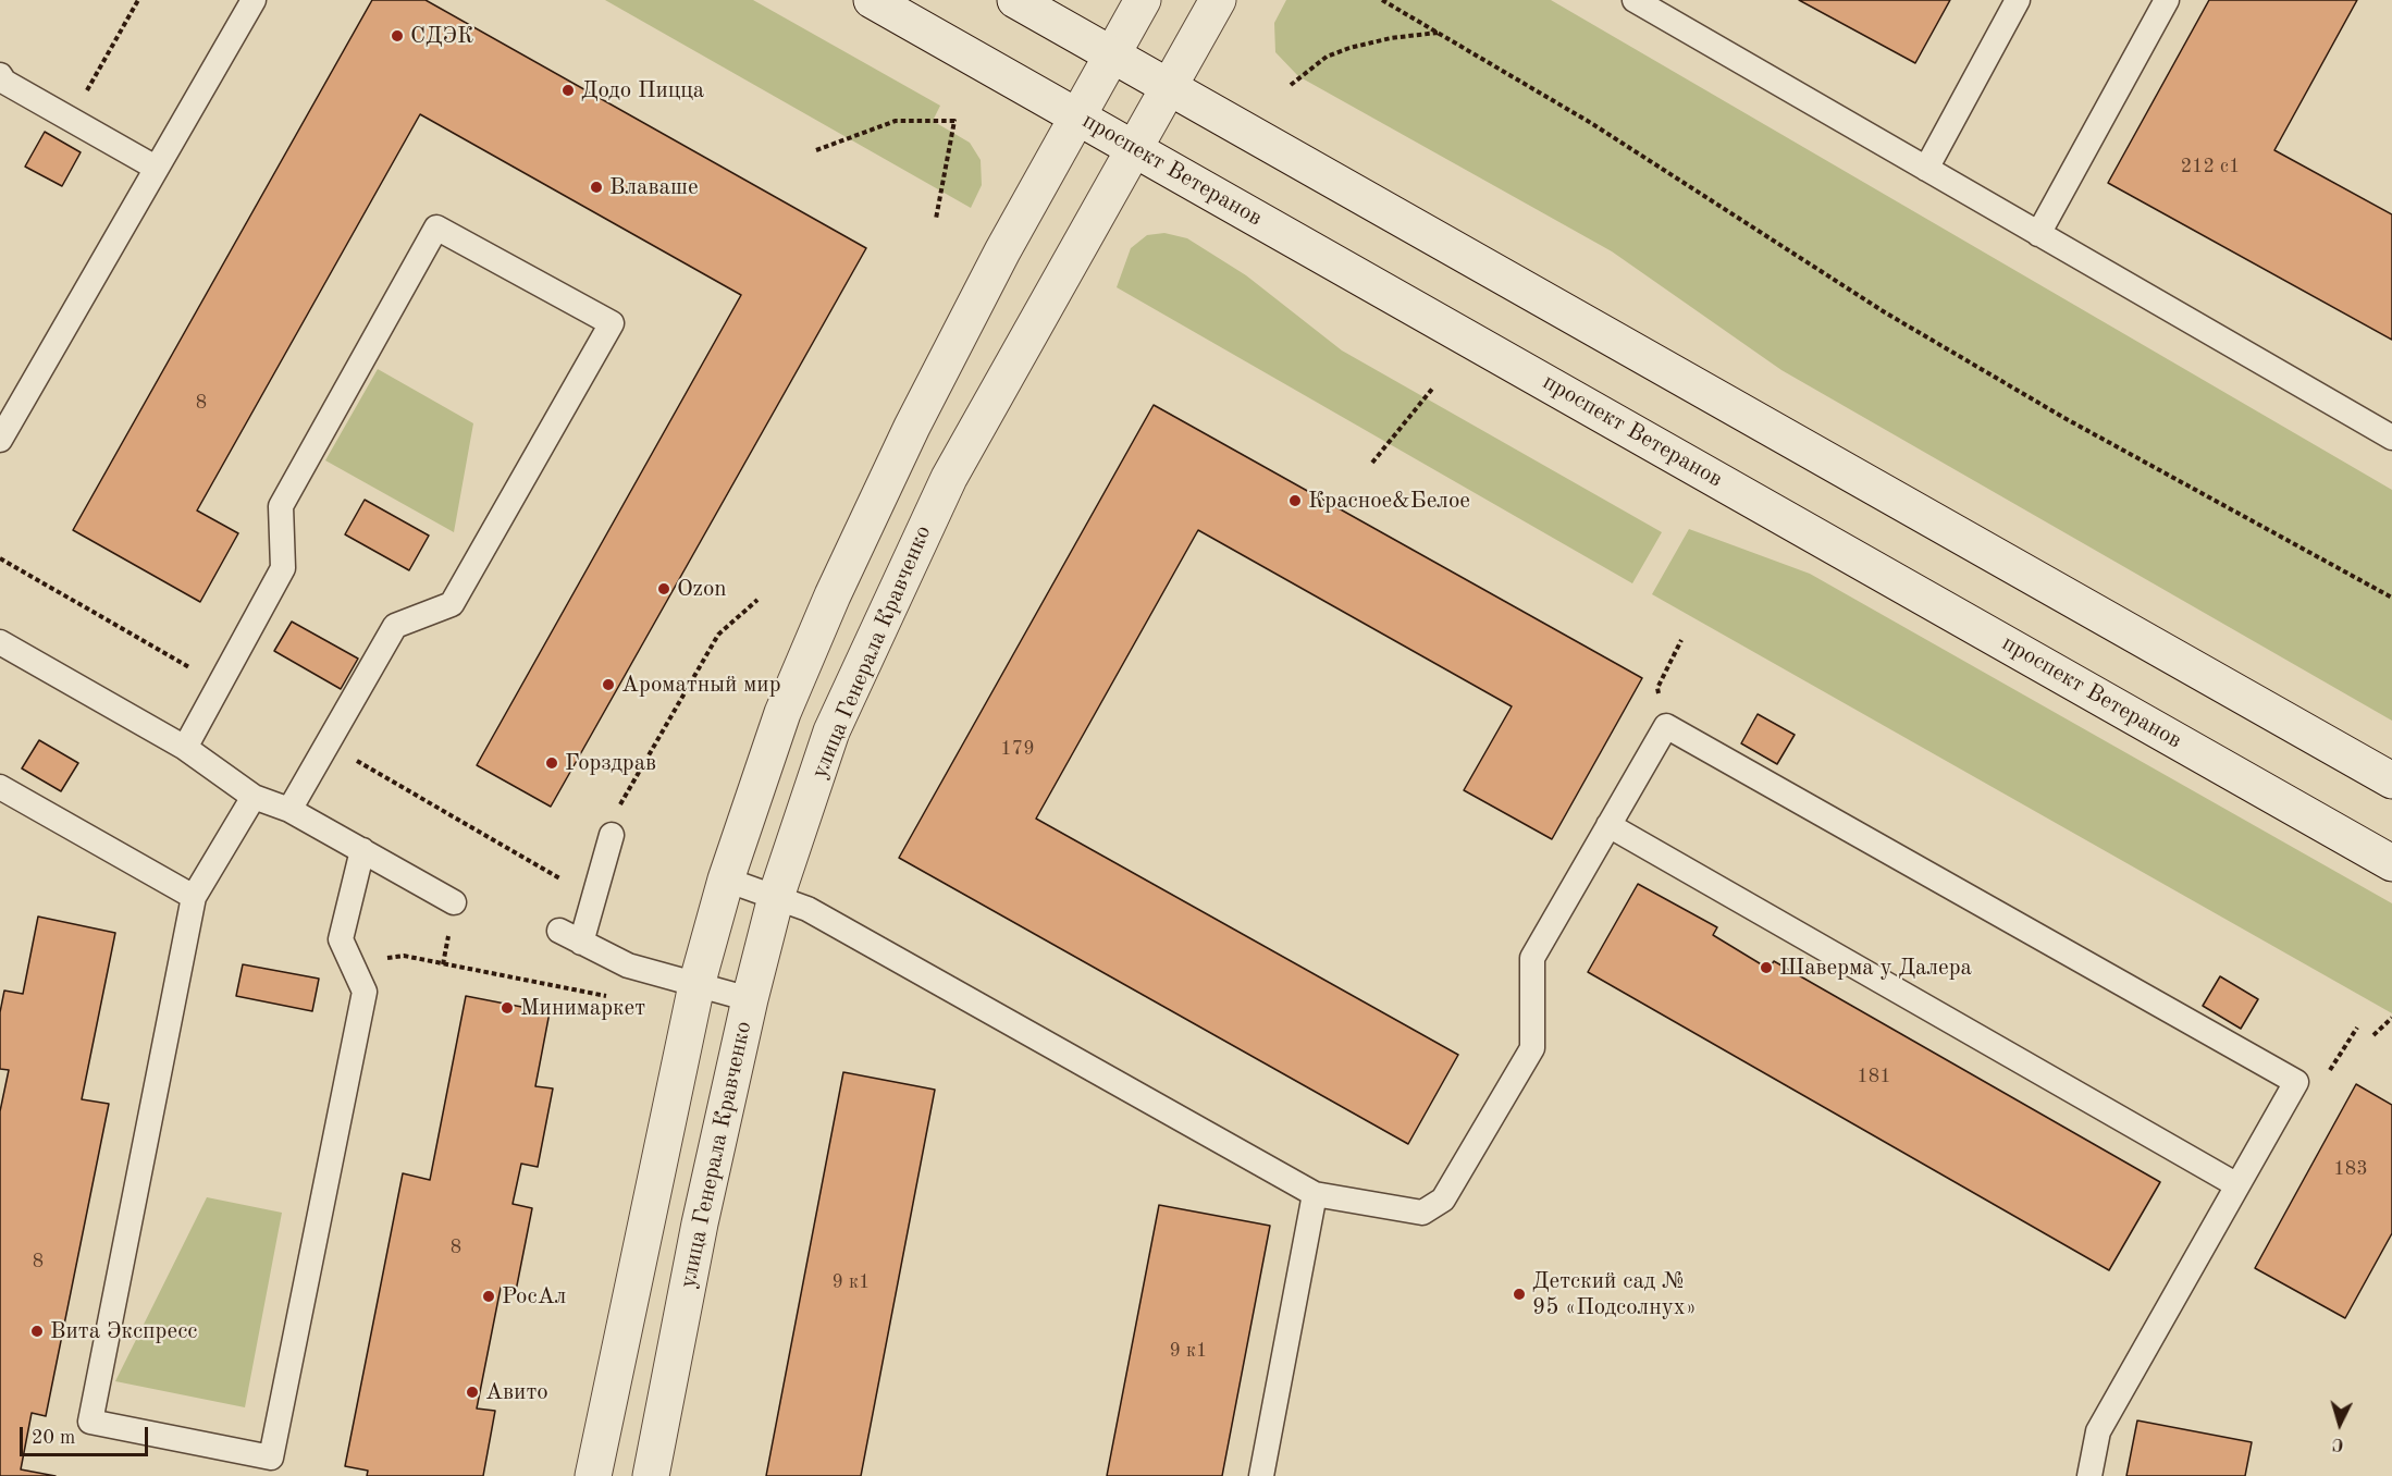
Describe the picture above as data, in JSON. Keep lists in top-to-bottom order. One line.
{"streets":{"main road":["проспект Ветеранов","улица Генерала Кравченко"]},"crossings":[["проспект Ветеранов","улица Генерала Кравченко"]],"places":["СДЭК","Додо Пицца","Влаваше","Красное&Белое","Ozon","Ароматный мир","Горздрав","Шаверма у Далера","Минимаркет","Детский сад № 95 «Подсолнух»","РосАл","Вита Экспресс","Авито"],"house_numbers":["212 с1","8","179","181","183","8","8","9 к1","9 к1"],"scale_bar":"20 m","north":"bottom"}
